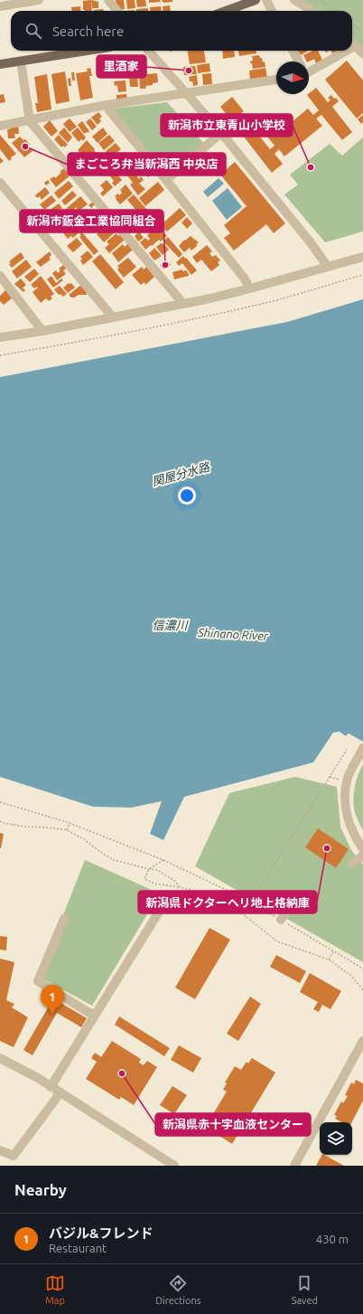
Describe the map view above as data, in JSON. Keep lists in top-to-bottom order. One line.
{"water":["関屋分水路","信濃川","Shinano River"],"places":["里酒家","まごころ弁当新潟西 中央店","新潟市立東青山小学校","新潟市鈑金工業協同組合","新潟県ドクターヘリ地上格納庫","新潟県赤十字血液センター"],"north":"right","page":{"search":"Search here","pins":"1","heading":"Nearby","list":[{"mark":"1","name":"バジル&フレンド","note":"Restaurant","value":"430 m"}],"nav":["Map","Directions","Saved"]}}
